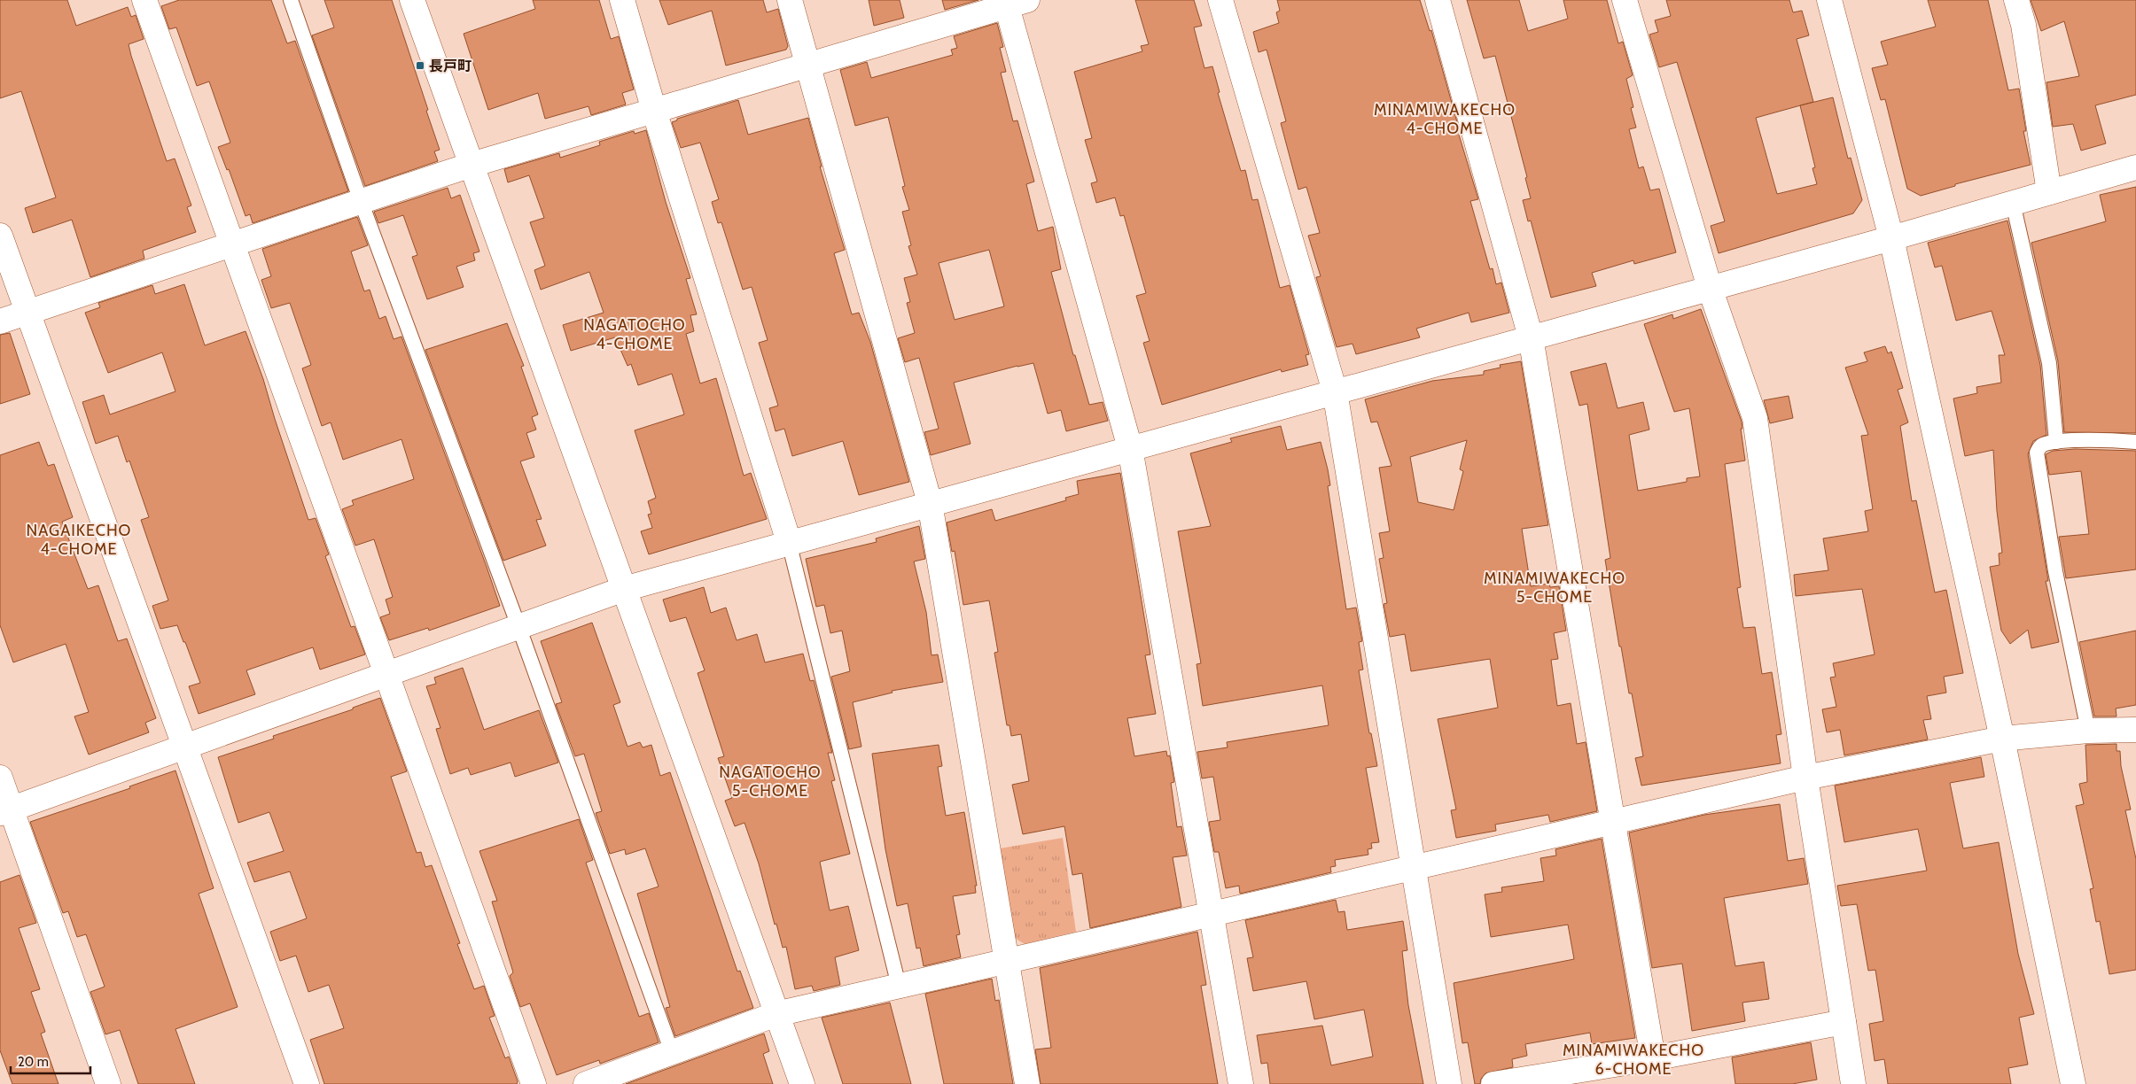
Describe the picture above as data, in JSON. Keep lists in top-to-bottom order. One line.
{"districts":["MINAMIWAKECHO 4-CHOME","NAGATOCHO 4-CHOME","NAGAIKECHO 4-CHOME","MINAMIWAKECHO 5-CHOME","NAGATOCHO 5-CHOME","MINAMIWAKECHO 6-CHOME"],"places":{"transit":["長戸町"]},"scale_bar":"20 m"}
